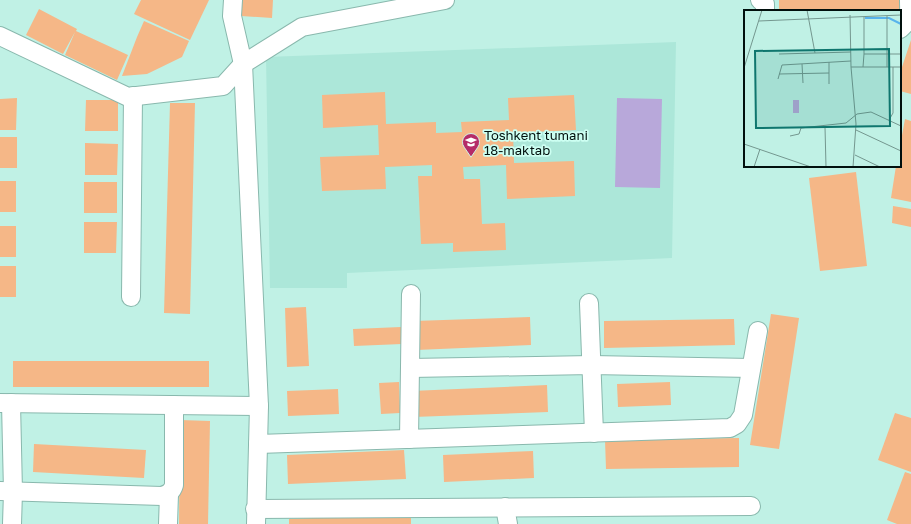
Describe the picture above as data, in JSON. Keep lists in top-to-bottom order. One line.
{"places":{"school or university":["Toshkent tumani 18-maktab"]}}
